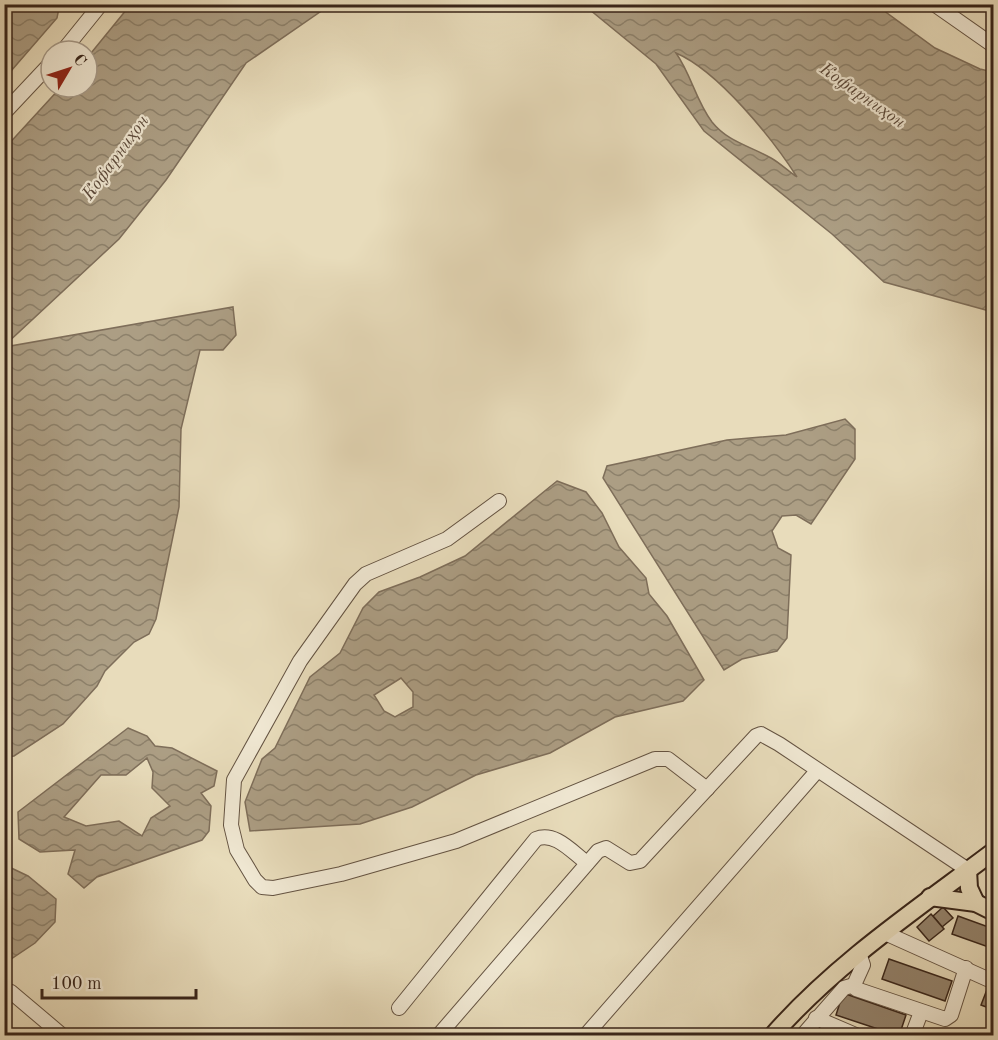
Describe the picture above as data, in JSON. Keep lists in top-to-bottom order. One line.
{"water":["Кофарниҳон"],"scale_bar":"100 m","north":"top right"}
